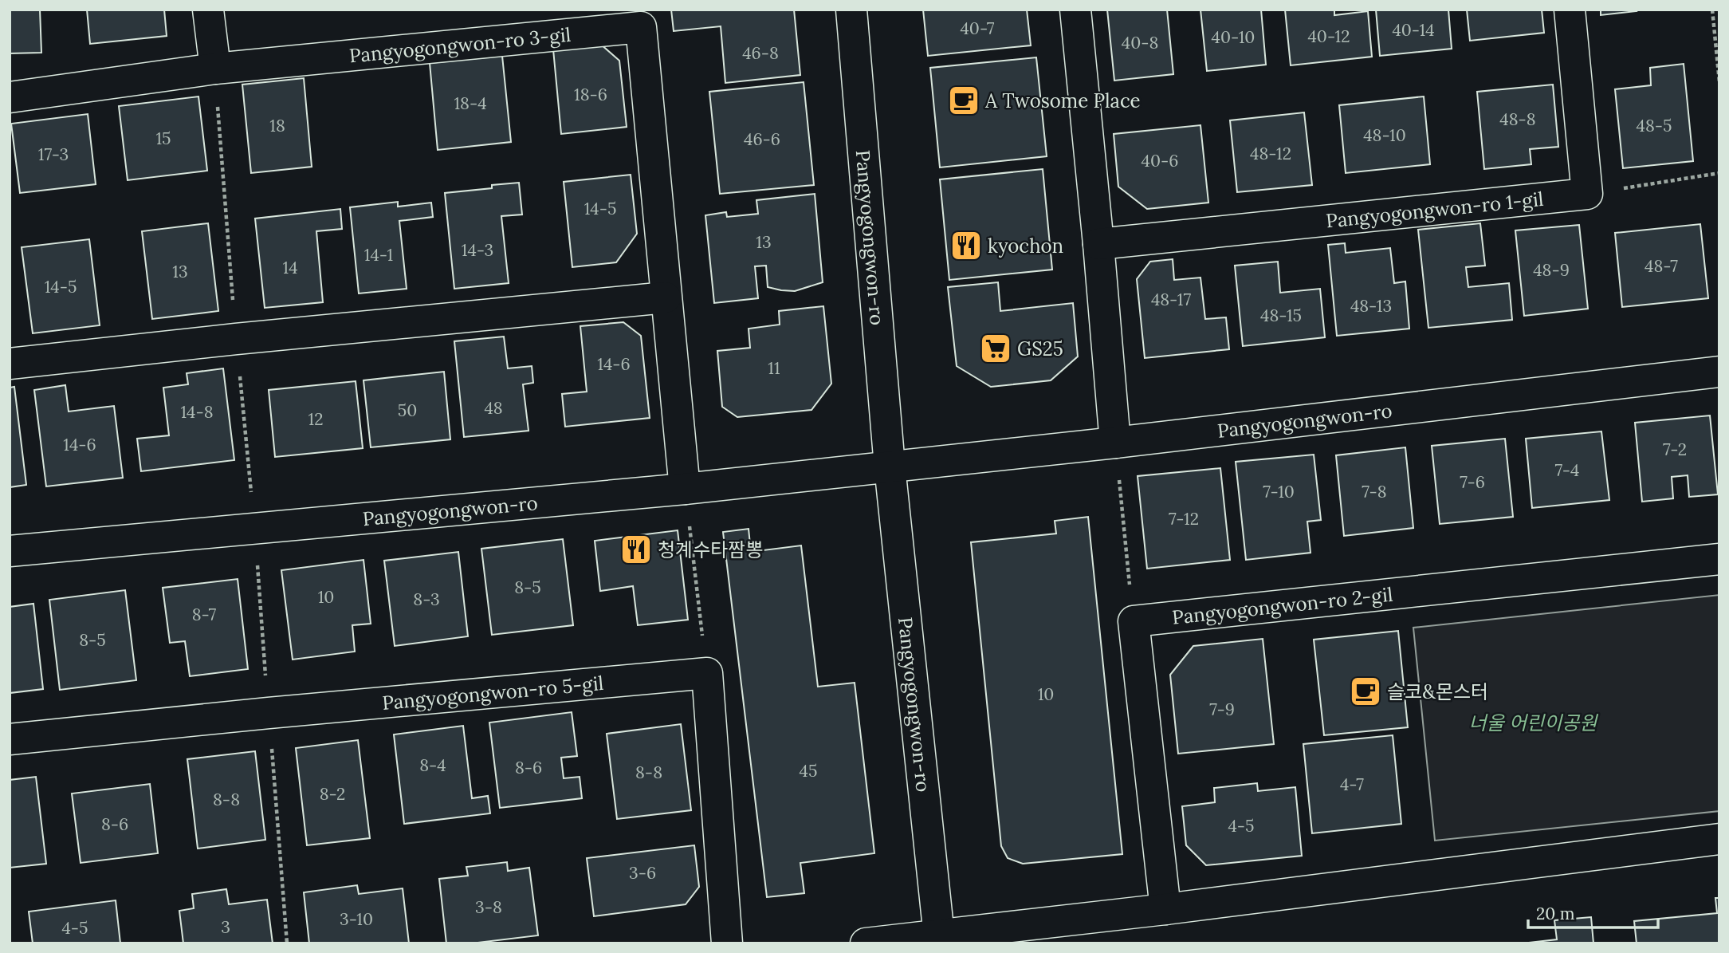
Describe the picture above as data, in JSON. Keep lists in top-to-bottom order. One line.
{"streets":{"street":["Pangyogongwon-ro 3-gil","Pangyogongwon-ro 1-gil","Pangyogongwon-ro","Pangyogongwon-ro 2-gil","Pangyogongwon-ro 5-gil"]},"crossings":[["Pangyogongwon-ro 3-gil","Pangyogongwon-ro"]],"parks":["너울 어린이공원"],"places":{"cafe":["A Twosome Place","슬코&몬스터"],"restaurant":["kyochon","청계수타짬뽕"],"supermarket":["GS25"]},"house_numbers":["40-7","40-14","40-12","40-10","40-8","46-8","18-6","18-4","48-8","18","48-5","48-10","15","46-6","48-12","17-3","40-6","14-5","13","14-3","14-1","48-7","14","48-9","13","14-5","48-17","48-13","48-15","14-6","11","48","50","14-8","12","14-6","7-2","7-4","7-6","7-10","7-8","7-12","8-5","10","8-3","8-7","8-5","10","7-9","8-4","8-6","45","8-8","4-7","8-2","8-8","8-6","4-5","3-6","3-8","3-10","3","4-5"],"scale_bar":"20 m"}
